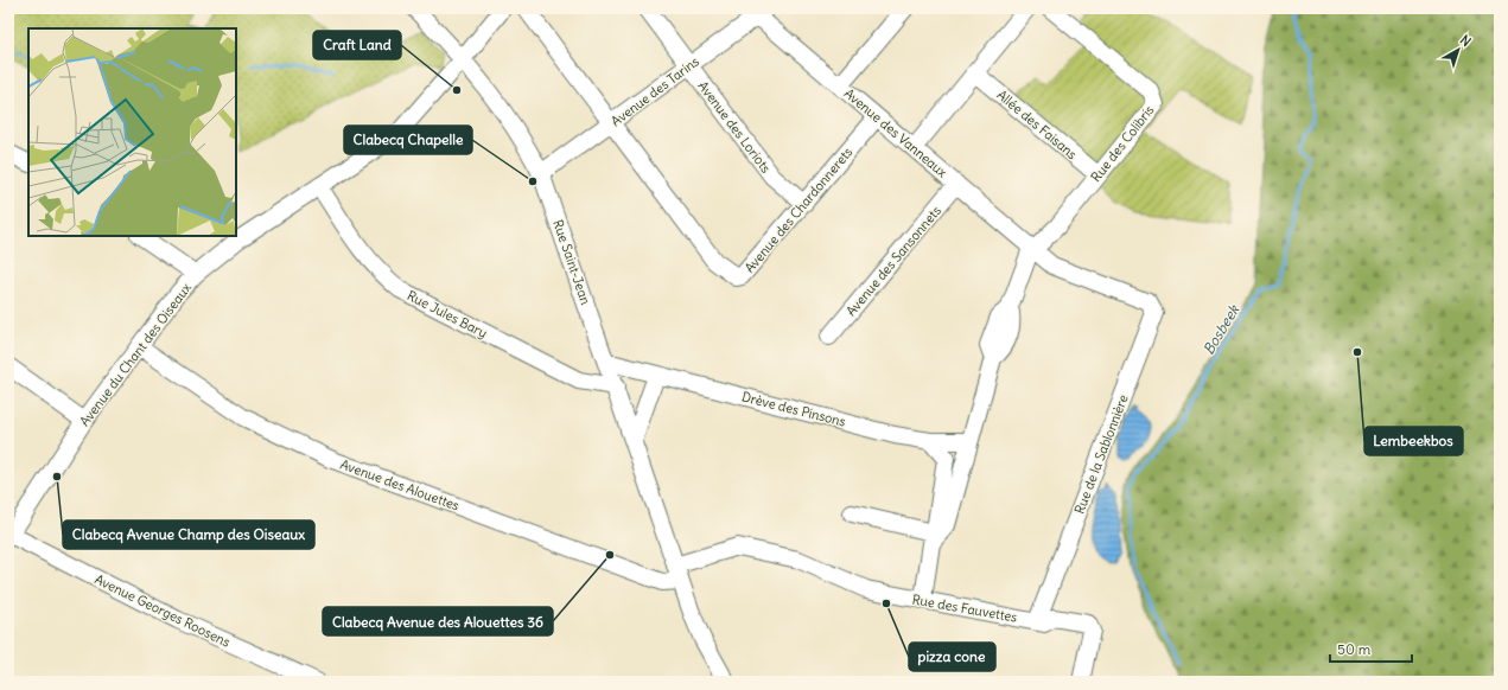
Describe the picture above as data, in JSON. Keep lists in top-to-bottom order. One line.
{"streets":{"street":["Avenue des Tarins","Allée des Faisans","Avenue des Loriots","Avenue des Vanneaux","Rue des Colibris","Avenue des Chardonnerets","Avenue des Sansonnets","Rue Saint-Jean","Rue Jules Bary","Avenue du Chant des Oiseaux","Drève des Pinsons","Rue de la Sablonnière","Avenue des Alouettes","Rue des Fauvettes","Avenue Georges Roosens"]},"crossings":[["Avenue des Tarins","Avenue des Loriots"],["Avenue des Tarins","Avenue des Vanneaux"],["Avenue des Tarins","Avenue des Chardonnerets"],["Avenue des Tarins","Rue Saint-Jean"],["Allée des Faisans","Rue des Colibris"],["Avenue des Loriots","Avenue des Chardonnerets"],["Avenue des Vanneaux","Rue des Colibris"],["Avenue des Vanneaux","Avenue des Chardonnerets"],["Avenue des Vanneaux","Avenue des Sansonnets"],["Avenue des Vanneaux","Rue de la Sablonnière"],["Rue des Colibris","Rue de la Sablonnière"],["Rue Saint-Jean","Rue Jules Bary"],["Rue Saint-Jean","Avenue du Chant des Oiseaux"],["Rue Saint-Jean","Drève des Pinsons"],["Rue Saint-Jean","Avenue des Alouettes"],["Rue Saint-Jean","Rue des Fauvettes"],["Rue Jules Bary","Avenue du Chant des Oiseaux"],["Avenue du Chant des Oiseaux","Avenue des Alouettes"],["Avenue du Chant des Oiseaux","Avenue Georges Roosens"],["Rue de la Sablonnière","Rue des Fauvettes"],["Avenue des Alouettes","Rue des Fauvettes"]],"water":["Bosbeek"],"places":["Craft Land","Clabecq Chapelle","Lembeekbos","Clabecq Avenue Champ des Oiseaux","Clabecq Avenue des Alouettes 36","pizza cone"],"scale_bar":"50 m","north":"top right"}
